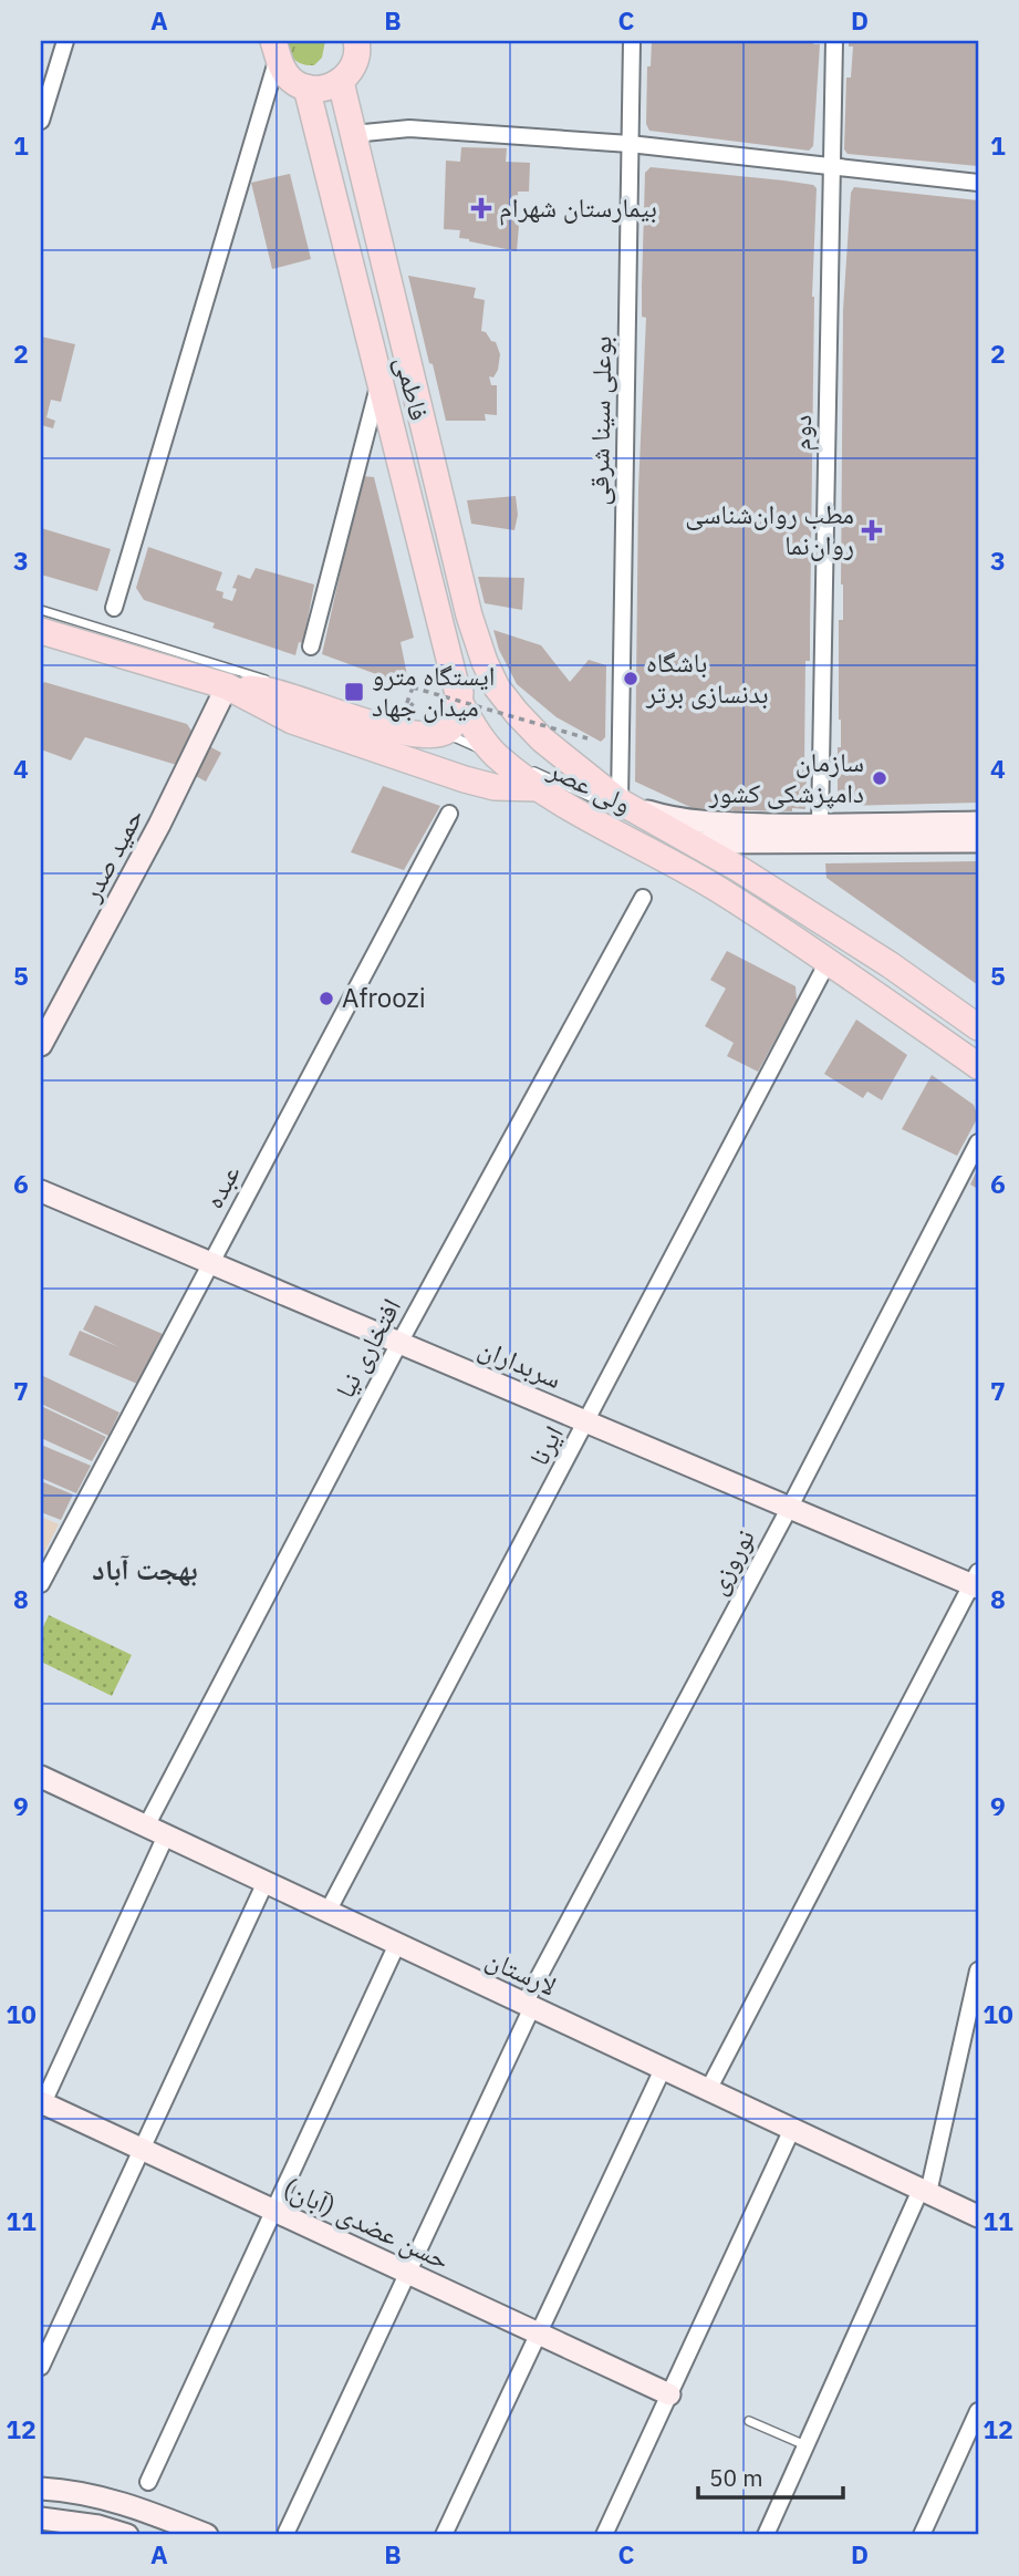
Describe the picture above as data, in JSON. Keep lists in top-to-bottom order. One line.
{"streets":{"main road":["فاطمی","ولی عصر"],"street":["بوعلی سینا شرقی","دوم","حمید صدر","عبده","افتخاری نیا","سربداران","ايرنا","نوروزی","لارستان","حسن عضدی (آبان)"]},"crossings":[["فاطمی","ولی عصر"],["بوعلی سینا شرقی","ولی عصر"],["ولی عصر","حمید صدر"],["ولی عصر","ايرنا"],["عبده","سربداران"],["افتخاری نیا","سربداران"],["افتخاری نیا","لارستان"],["افتخاری نیا","حسن عضدی (آبان)"],["سربداران","ايرنا"],["سربداران","نوروزی"],["ايرنا","لارستان"],["نوروزی","لارستان"],["نوروزی","حسن عضدی (آبان)"]],"districts":["بهجت آباد"],"places":{"health":["بيمارستان شهرام","مطب روان‌شناسی روان‌نما"],"other":["باشگاه بدنسازی برتر","سازمان دامپزشکی کشور","Afroozi"],"transit":["ایستگاه مترو میدان جهاد"]},"scale_bar":"50 m","grid":{"columns":["A","B","C","D"],"rows":["1","2","3","4","5","6","7","8","9","10","11","12"]}}
